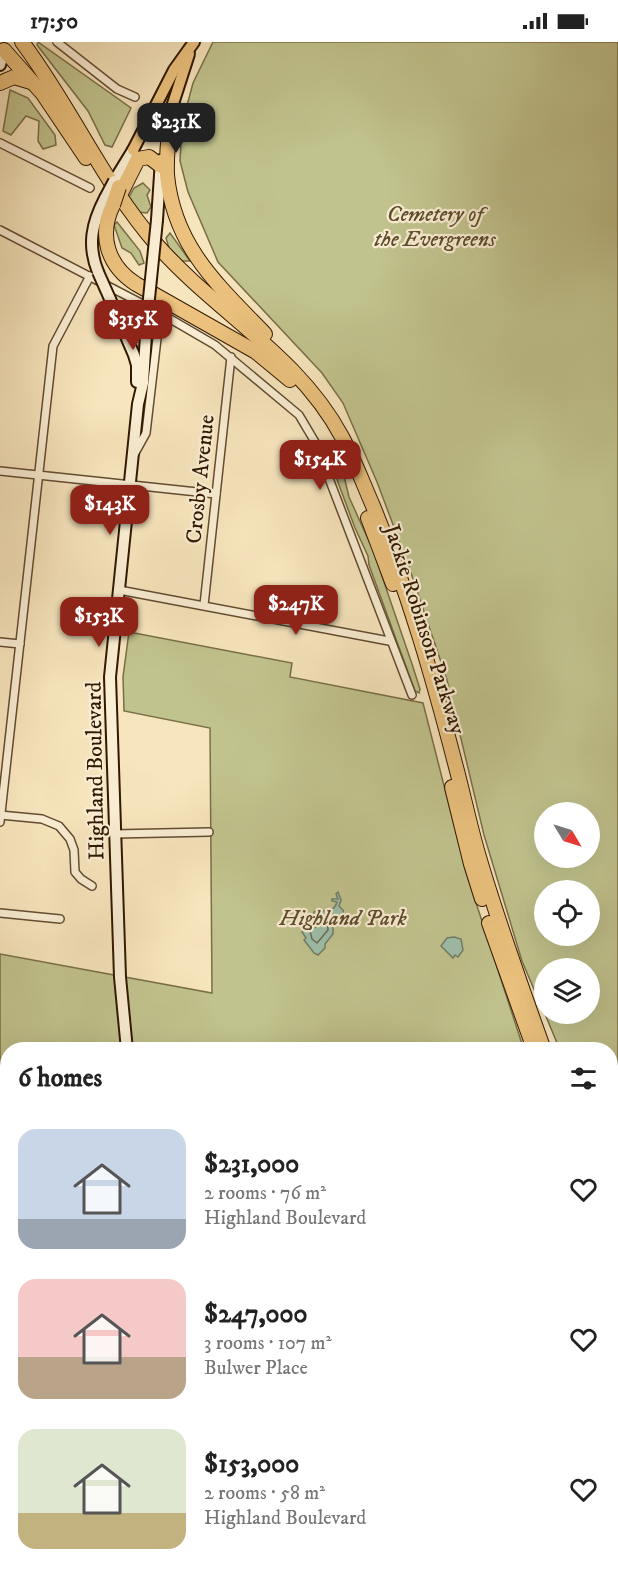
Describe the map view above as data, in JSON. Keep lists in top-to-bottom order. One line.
{"streets":{"highway":["Jackie Robinson Parkway"],"main road":["Highland Boulevard"],"street":["Crosby Avenue"]},"crossings":[["Crosby Avenue","Jackie Robinson Parkway"],["Jackie Robinson Parkway","Highland Boulevard"]],"parks":["Cemetery of the Evergreens","Highland Park"],"north":"bottom right","page":{"status":"17:50","price":["$231K","$315K","$154K","$143K","$247K","$153K"],"heading":"6 homes","list":[{"name":"$231,000","note":"2 rooms · 76 m² · Highland Boulevard"},{"name":"$247,000","note":"3 rooms · 107 m² · Bulwer Place"},{"name":"$153,000","note":"2 rooms · 58 m² · Highland Boulevard"}]}}
